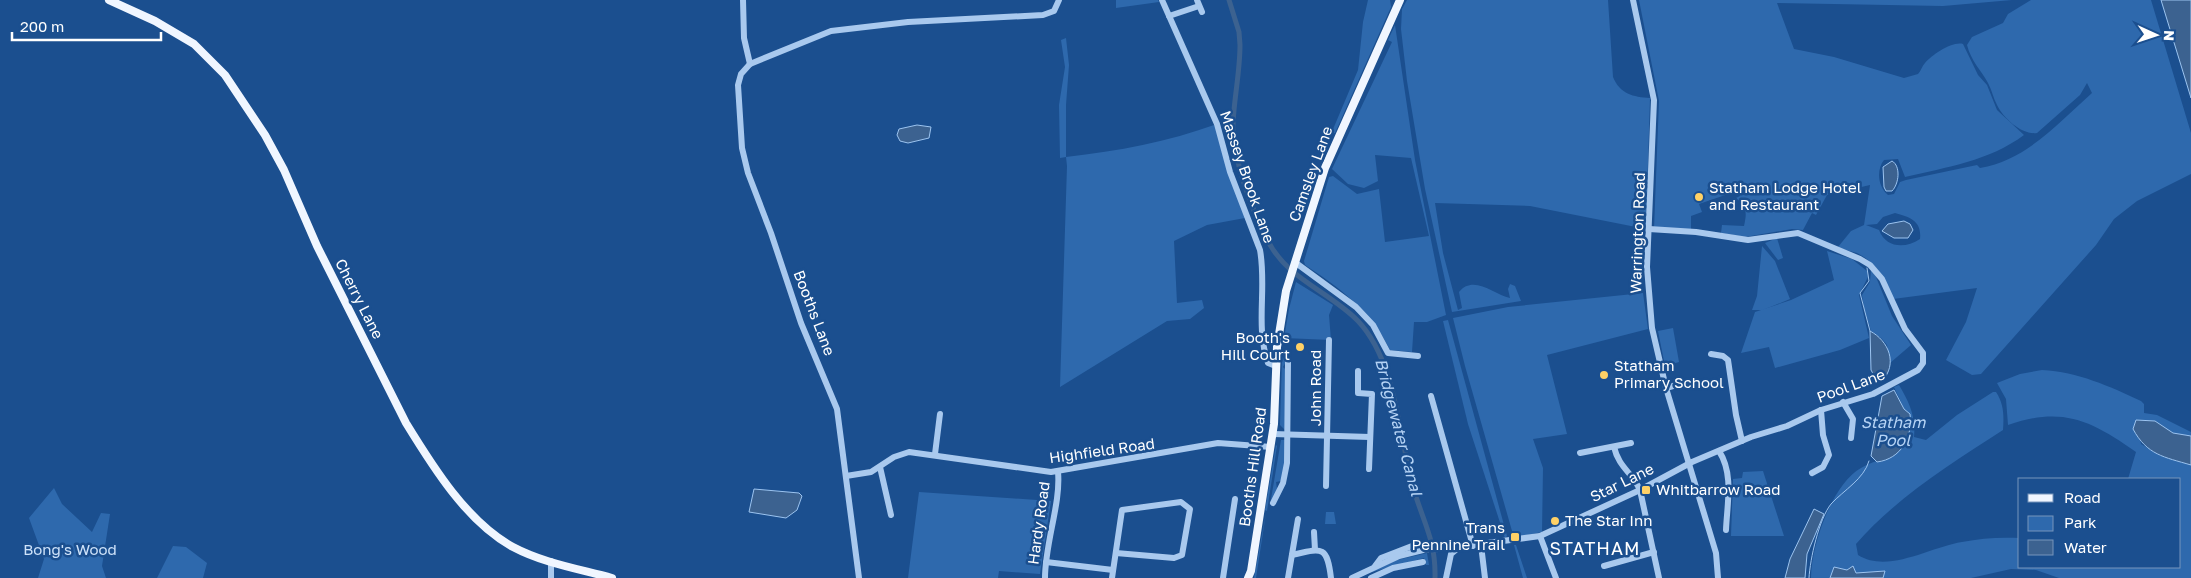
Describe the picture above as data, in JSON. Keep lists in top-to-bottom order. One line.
{"streets":{"main road":["Camsley Lane","Cherry Lane","Booths Hill Road"],"street":["Massey Brook Lane","Warrington Road","Booths Lane","Pool Lane","John Road","Highfield Road","Star Lane","Hardy Road"]},"crossings":[["Camsley Lane","Massey Brook Lane"],["Camsley Lane","Booths Hill Road"],["Massey Brook Lane","Booths Hill Road"],["Warrington Road","Pool Lane"],["Warrington Road","Star Lane"],["Booths Lane","Highfield Road"],["Pool Lane","Star Lane"],["Highfield Road","Booths Hill Road"],["Highfield Road","Hardy Road"]],"districts":["STATHAM"],"water":["Statham Pool","Bridgewater Canal"],"parks":["Bong's Wood"],"places":{"other":["Statham Lodge Hotel and Restaurant","Booth's Hill Court","Statham Primary School","The Star Inn"],"transit":["Whitbarrow Road","Trans Pennine Trail"]},"legend":["Road","Park","Water"],"scale_bar":"200 m","north":"right"}
